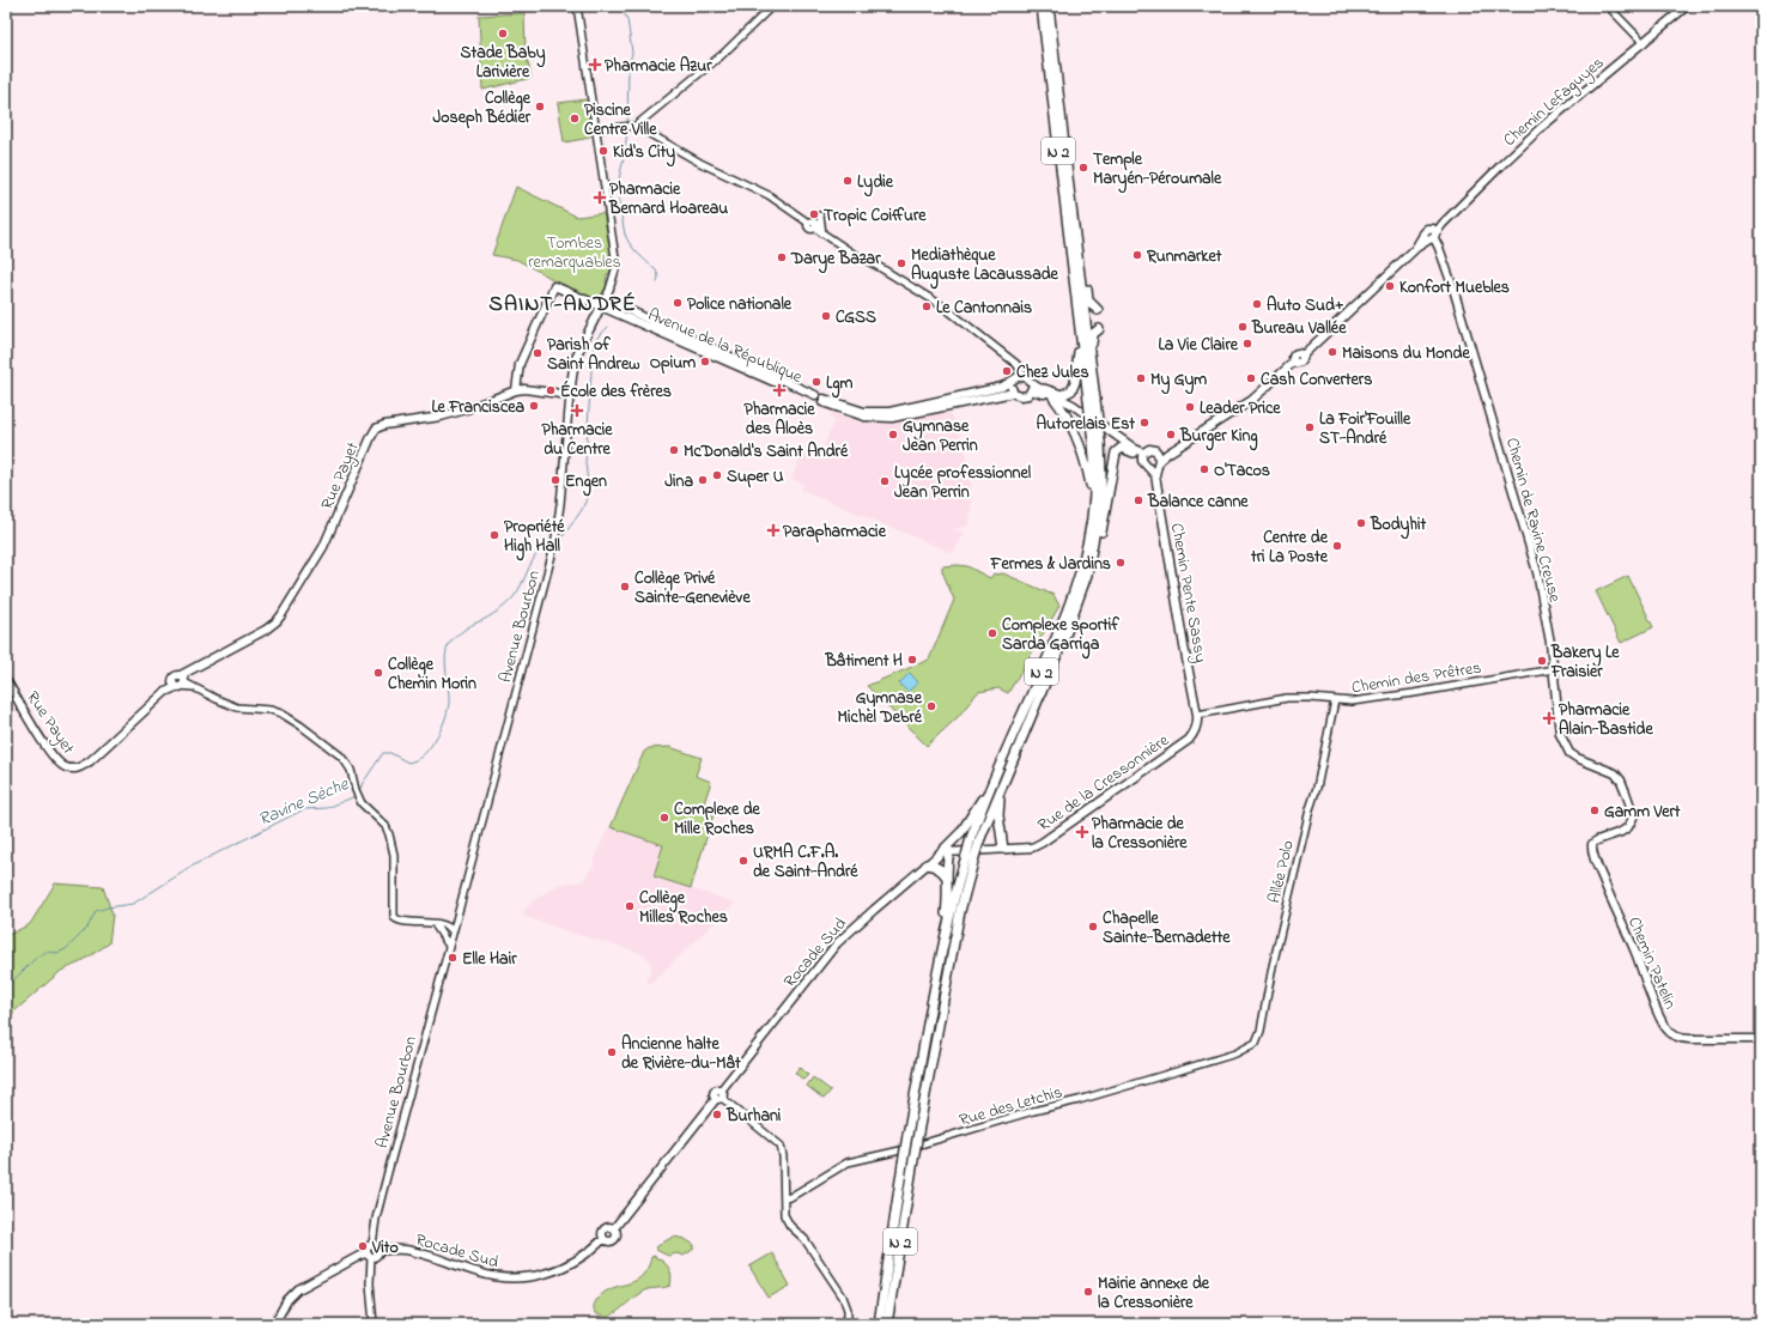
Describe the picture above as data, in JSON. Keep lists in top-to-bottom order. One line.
{"streets":{"highway":["N 2"],"main road":["Chemin Lefaguyes","Avenue de la République","Rue Payet","Chemin de Ravine Creuse","Chemin Pente Sassy","Avenue Bourbon","Rue de la Cressonnière","Rocade Sud","Chemin Patelin"],"street":["Chemin des Prêtres","Allée Polo","Rue des Letchis"]},"crossings":[["Chemin Lefaguyes","Chemin de Ravine Creuse"],["Chemin Lefaguyes","Chemin Pente Sassy"],["Avenue de la République","Rue Payet"],["Avenue de la République","Avenue Bourbon"],["Rue Payet","Avenue Bourbon"],["Chemin de Ravine Creuse","Chemin des Prêtres"],["Chemin de Ravine Creuse","Chemin Patelin"],["Chemin Pente Sassy","Chemin des Prêtres"],["Chemin Pente Sassy","Rue de la Cressonnière"],["Avenue Bourbon","Rocade Sud"],["Chemin des Prêtres","Rue de la Cressonnière"],["Chemin des Prêtres","Allée Polo"],["Rue de la Cressonnière","Rocade Sud"],["Allée Polo","Rue des Letchis"]],"districts":["SAINT-ANDRÉ"],"water":["Ravine Sèche"],"parks":["Tombes remarquables"],"places":{"other":["Stade Baby Larivière","Collège Joseph Bédier","Piscine Centre Ville","Kid's City","Temple Maryén-Péroumale","Lydie","Tropic Coiffure","Runmarket","Darye Bazar","Mediathèque Auguste Lacaussade","Konfort Muebles","Police nationale","Auto Sud+","Le Cantonnais","CGSS","Bureau Vallée","La Vie Claire","Maisons du Monde","Parish of Saint Andrew","Opium","Chez Jules","My Gym","Cash Converters","Lgm","École des frères","Le Franciscea","Leader Price","Autorelais Est","La Foir'Fouille ST-André","Gymnase Jean Perrin","Burger King","McDonald's Saint André","O'Tacos","Super U","Engen","Jina","Lycée professionnel Jean Perrin","Balance canne","Bodyhit","Propriété High Hall","Centre de tri La Poste","Fermes & Jardins","Collège Privé Sainte-Geneviève","Complexe sportif Sarda Garriga","Bâtiment H","Bakery Le Fraisier","Collège Chemin Morin","Gymnase Michel Debré","Gamm Vert","Complexe de Mille Roches","URMA C.F.A. de Saint-André","Collège Milles Roches","Chapelle Sainte-Bernadette","Elle Hair","Ancienne halte de Rivière-du-Mât","Burhani","Vito","Mairie annexe de la Cressonière"],"health":["Pharmacie Azur","Pharmacie Bernard Hoareau","Pharmacie des Aloès","Pharmacie du Centre","Parapharmacie","Pharmacie Alain-Bastide","Pharmacie de la Cressonière"]}}
